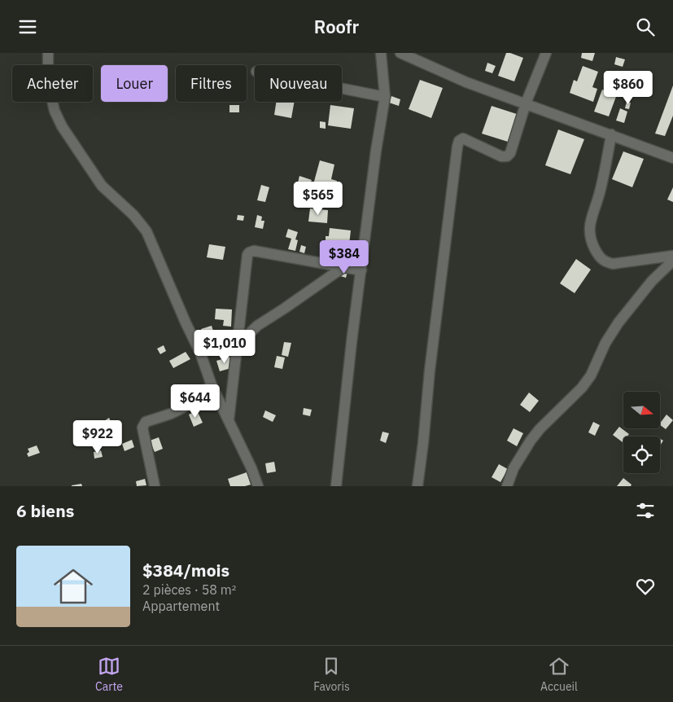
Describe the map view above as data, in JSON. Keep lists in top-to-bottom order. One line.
{"north":"right","page":{"header":"Roofr","chip":["Acheter","Louer","Filtres","Nouveau"],"price":["$860","$565","$384","$1,010","$644","$922"],"heading":"6 biens","list":[{"name":"$384/mois","note":"2 pièces · 58 m² · Appartement"}],"tabs":["Carte","Favoris","Accueil"]}}
